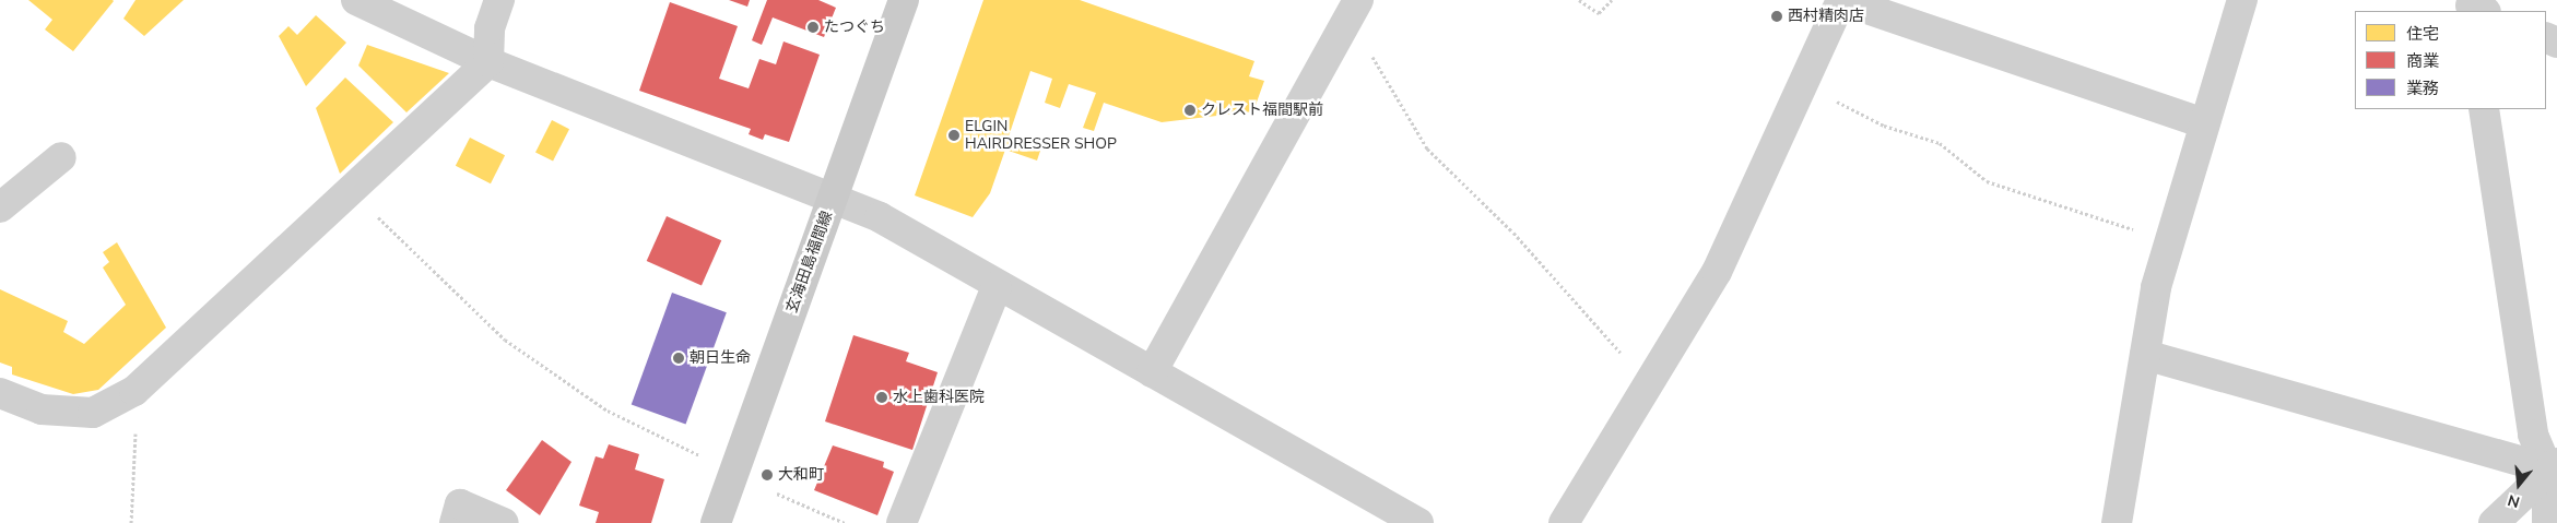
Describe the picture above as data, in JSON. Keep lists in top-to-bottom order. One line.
{"streets":{"main road":["玄海田島福間線"]},"places":["西村精肉店","たつぐち","クレスト福間駅前","ELGIN HAIRDRESSER SHOP","朝日生命","水上歯科医院","大和町"],"legend":["住宅","商業","業務"],"north":"bottom"}
